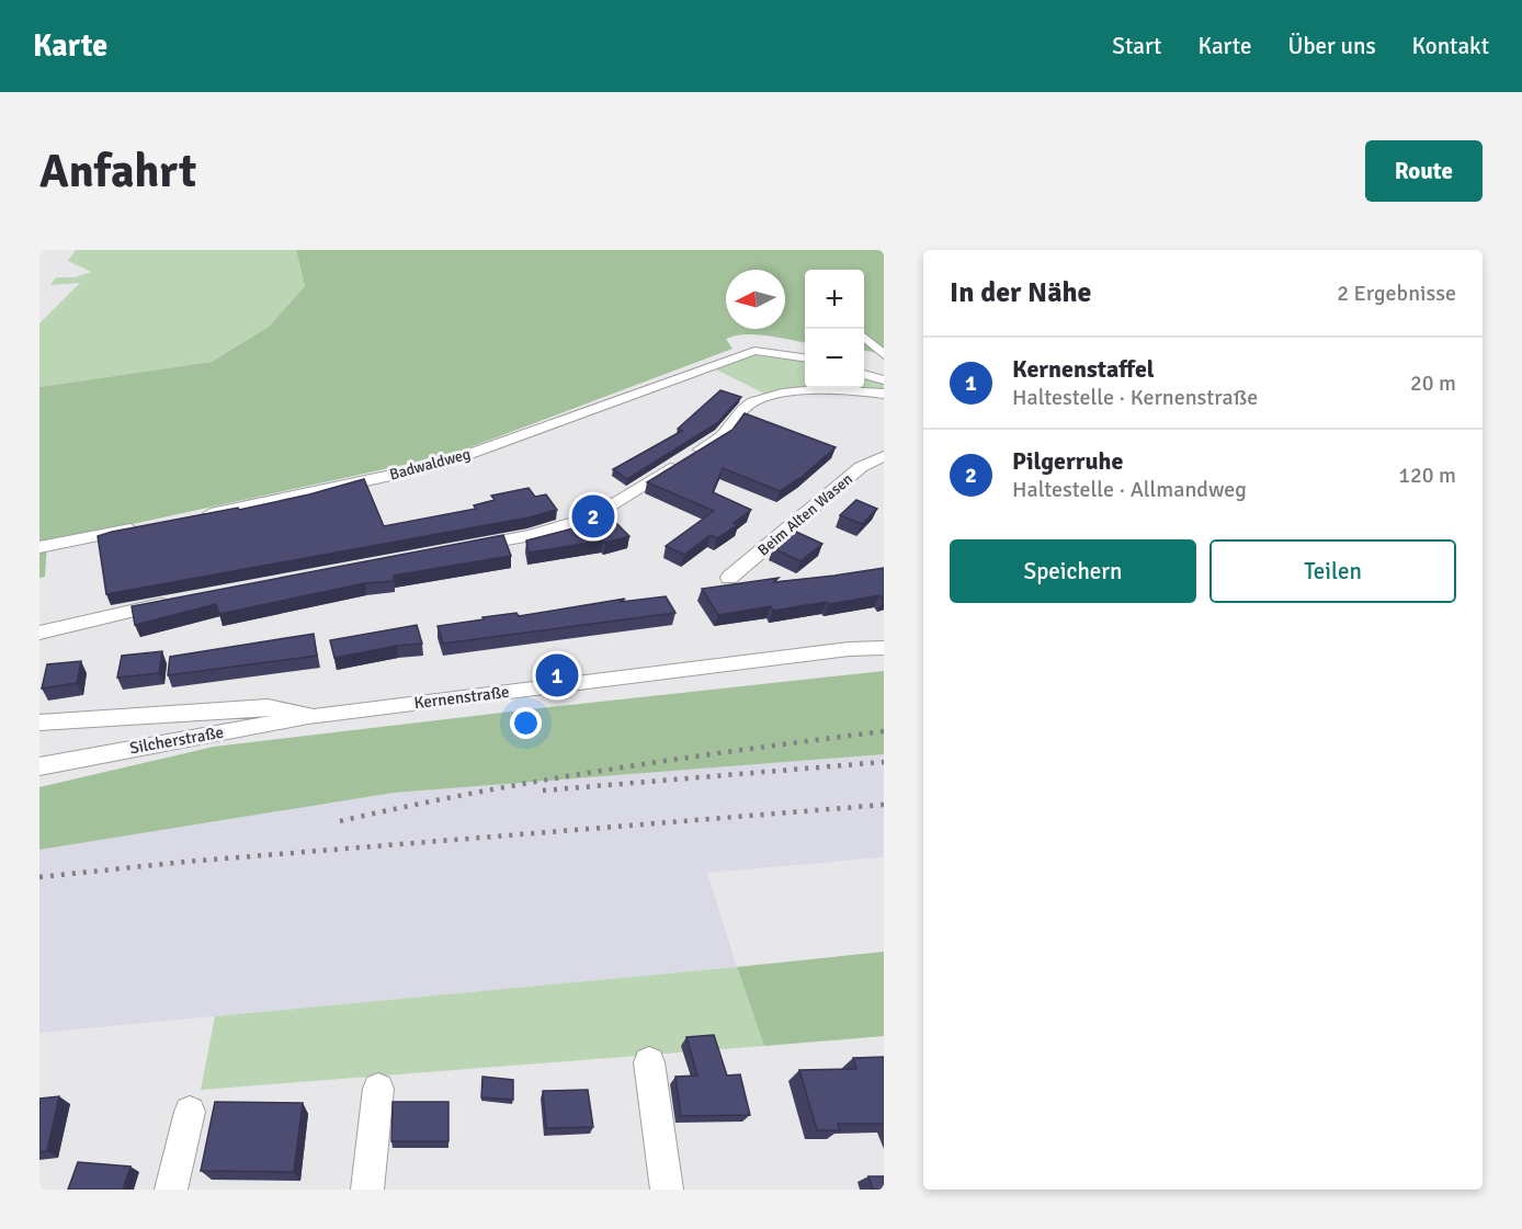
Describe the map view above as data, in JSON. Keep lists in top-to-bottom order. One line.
{"streets":{"street":["Badwaldweg","Beim Alten Wasen","Kernenstraße","Silcherstraße"]},"crossings":[["Kernenstraße","Silcherstraße"]],"north":"left","page":{"header":"Karte","nav":["Start","Karte","Über uns","Kontakt"],"buttons":["Route",["Speichern","Teilen"]],"title":"Anfahrt","heading":["In der Nähe","2 Ergebnisse"],"map_buttons":["+","−"],"list":[{"mark":"1","name":"Kernenstaffel","note":"Haltestelle · Kernenstraße","value":"20 m"},{"mark":"2","name":"Pilgerruhe","note":"Haltestelle · Allmandweg","value":"120 m"}],"pins":["2","1"]}}
